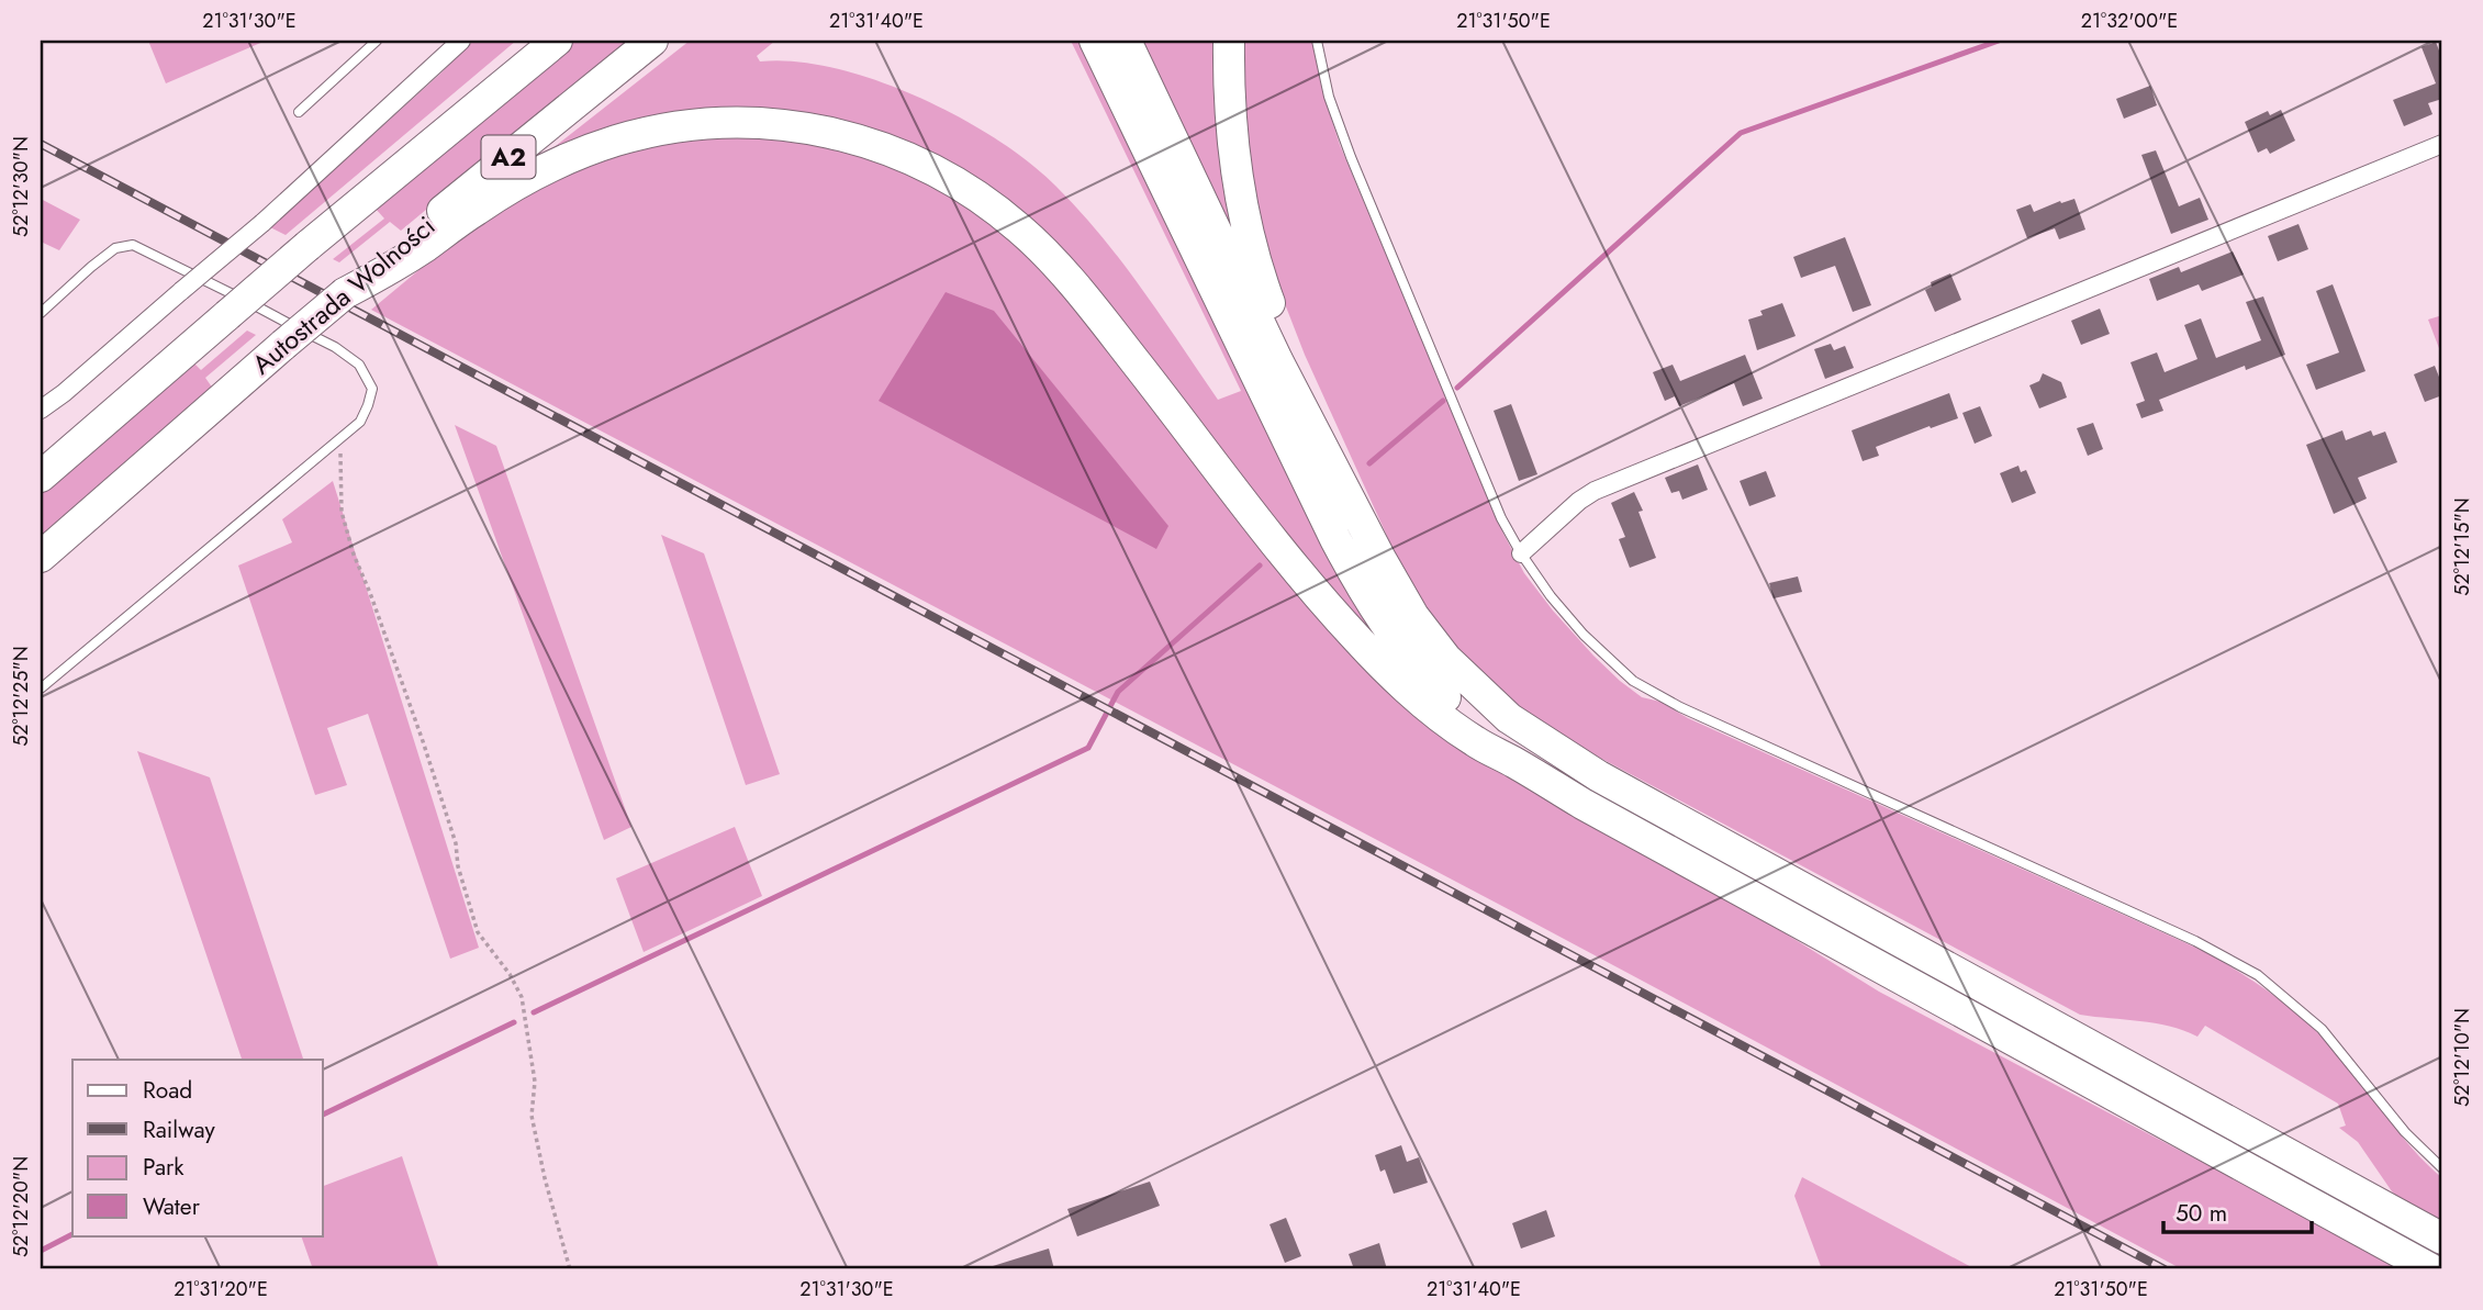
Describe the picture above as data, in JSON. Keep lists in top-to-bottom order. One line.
{"streets":{"highway":["A2","Autostrada Wolności"]},"legend":["Road","Railway","Park","Water"],"scale_bar":"50 m","coordinates":["21°31'30\"E","21°31'40\"E","21°31'50\"E","21°32'00\"E","52°12'30\"N","52°12'15\"N","52°12'25\"N","52°12'10\"N","52°12'20\"N","21°31'20\"E"]}
